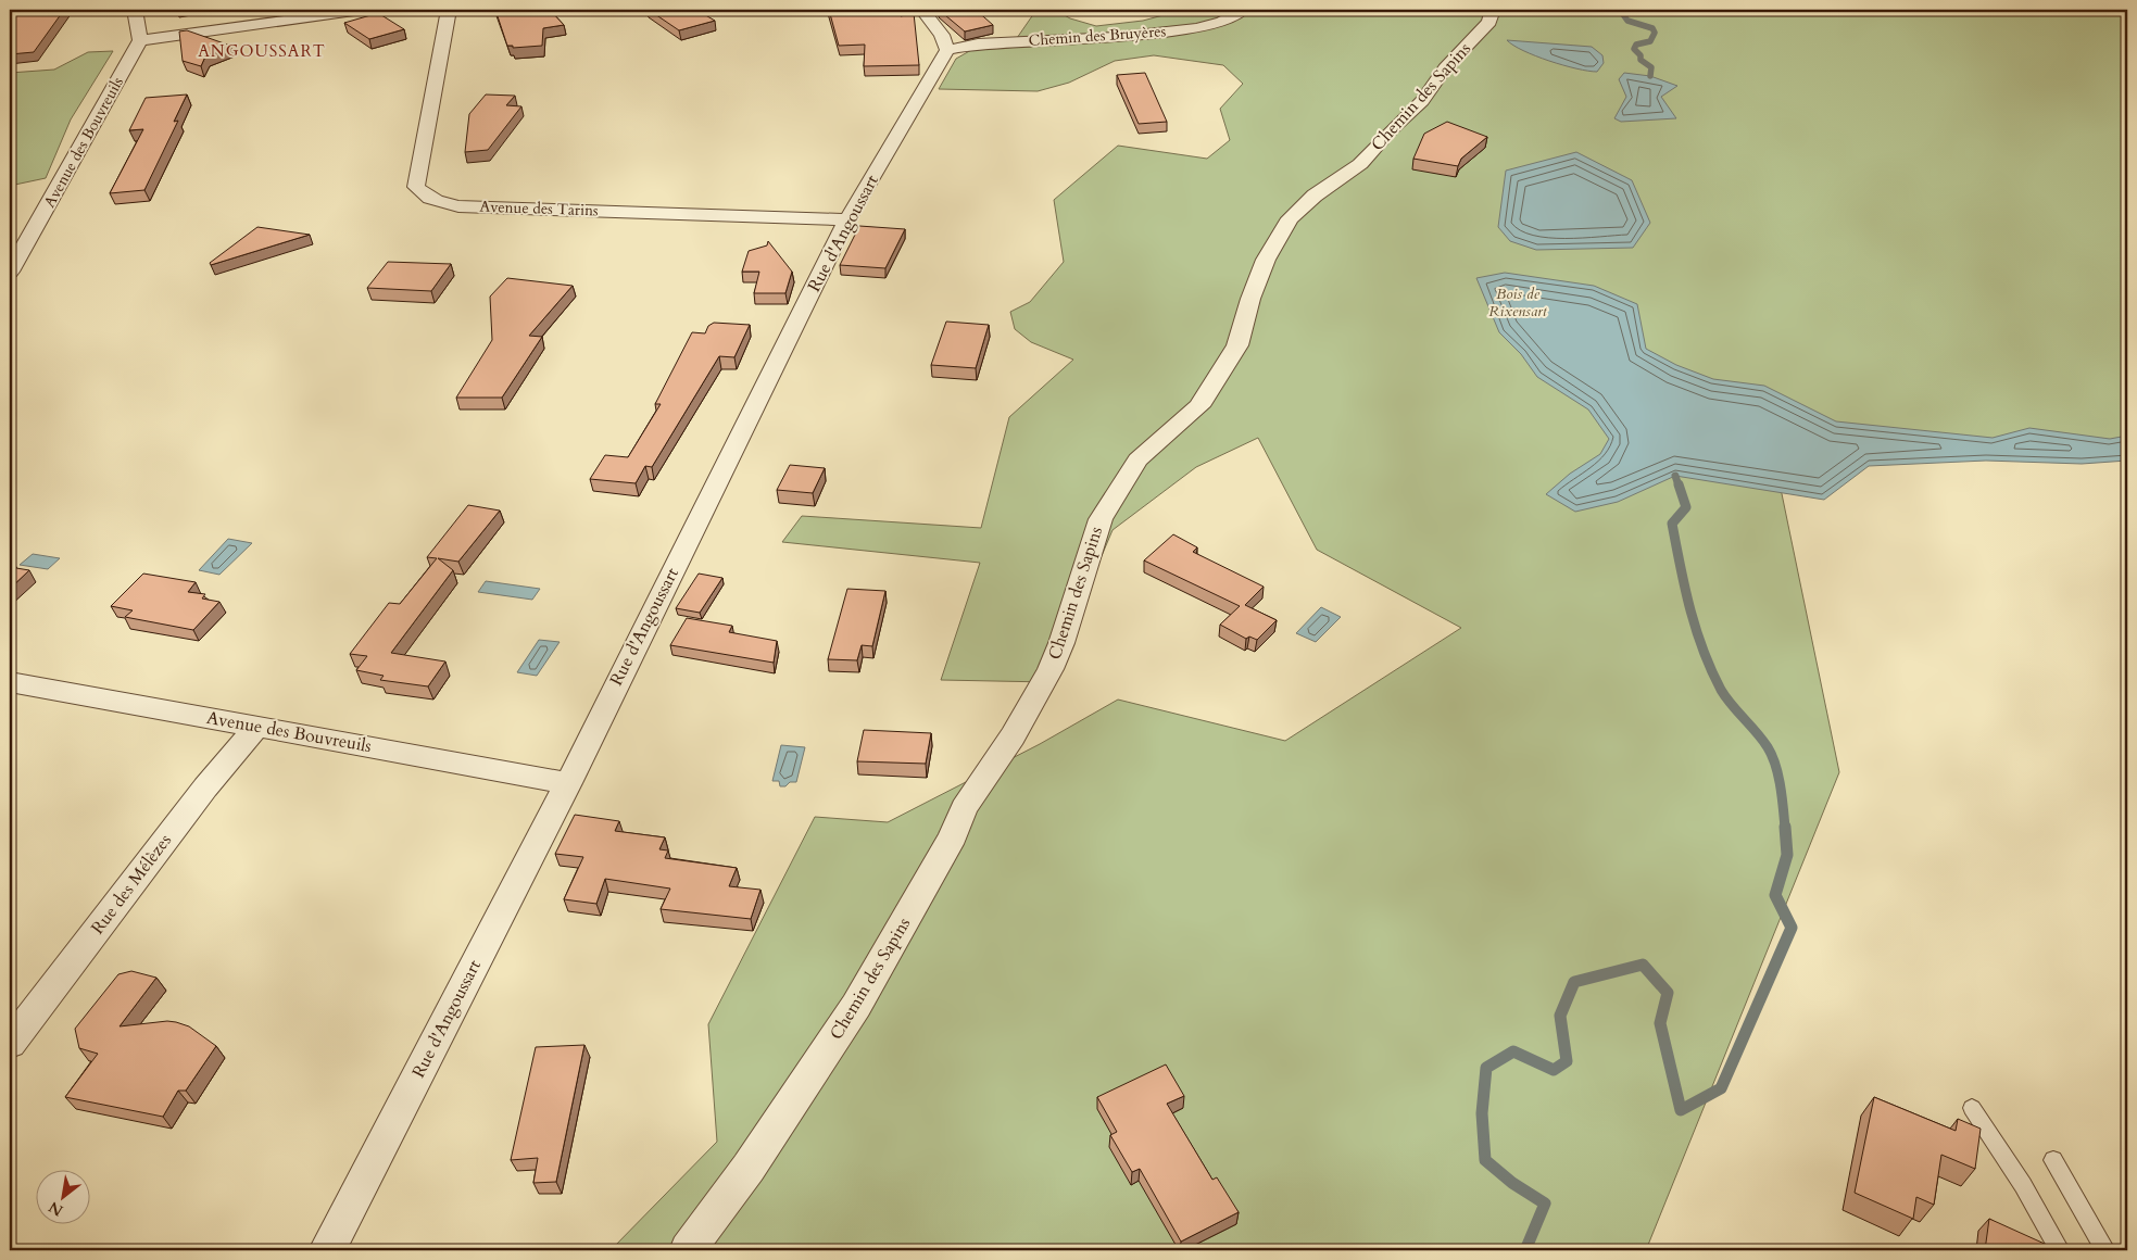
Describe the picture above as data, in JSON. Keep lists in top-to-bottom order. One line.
{"streets":{"street":["Chemin des Bruyères","Chemin des Sapins","Avenue des Bouvreuils","Avenue des Tarins","Rue d'Angoussart","Rue des Mélèzes"]},"crossings":[["Chemin des Bruyères","Rue d'Angoussart"],["Avenue des Bouvreuils","Rue d'Angoussart"],["Avenue des Bouvreuils","Rue des Mélèzes"],["Avenue des Tarins","Rue d'Angoussart"]],"districts":["ANGOUSSART"],"parks":["Bois de Rixensart"],"north":"bottom left"}
